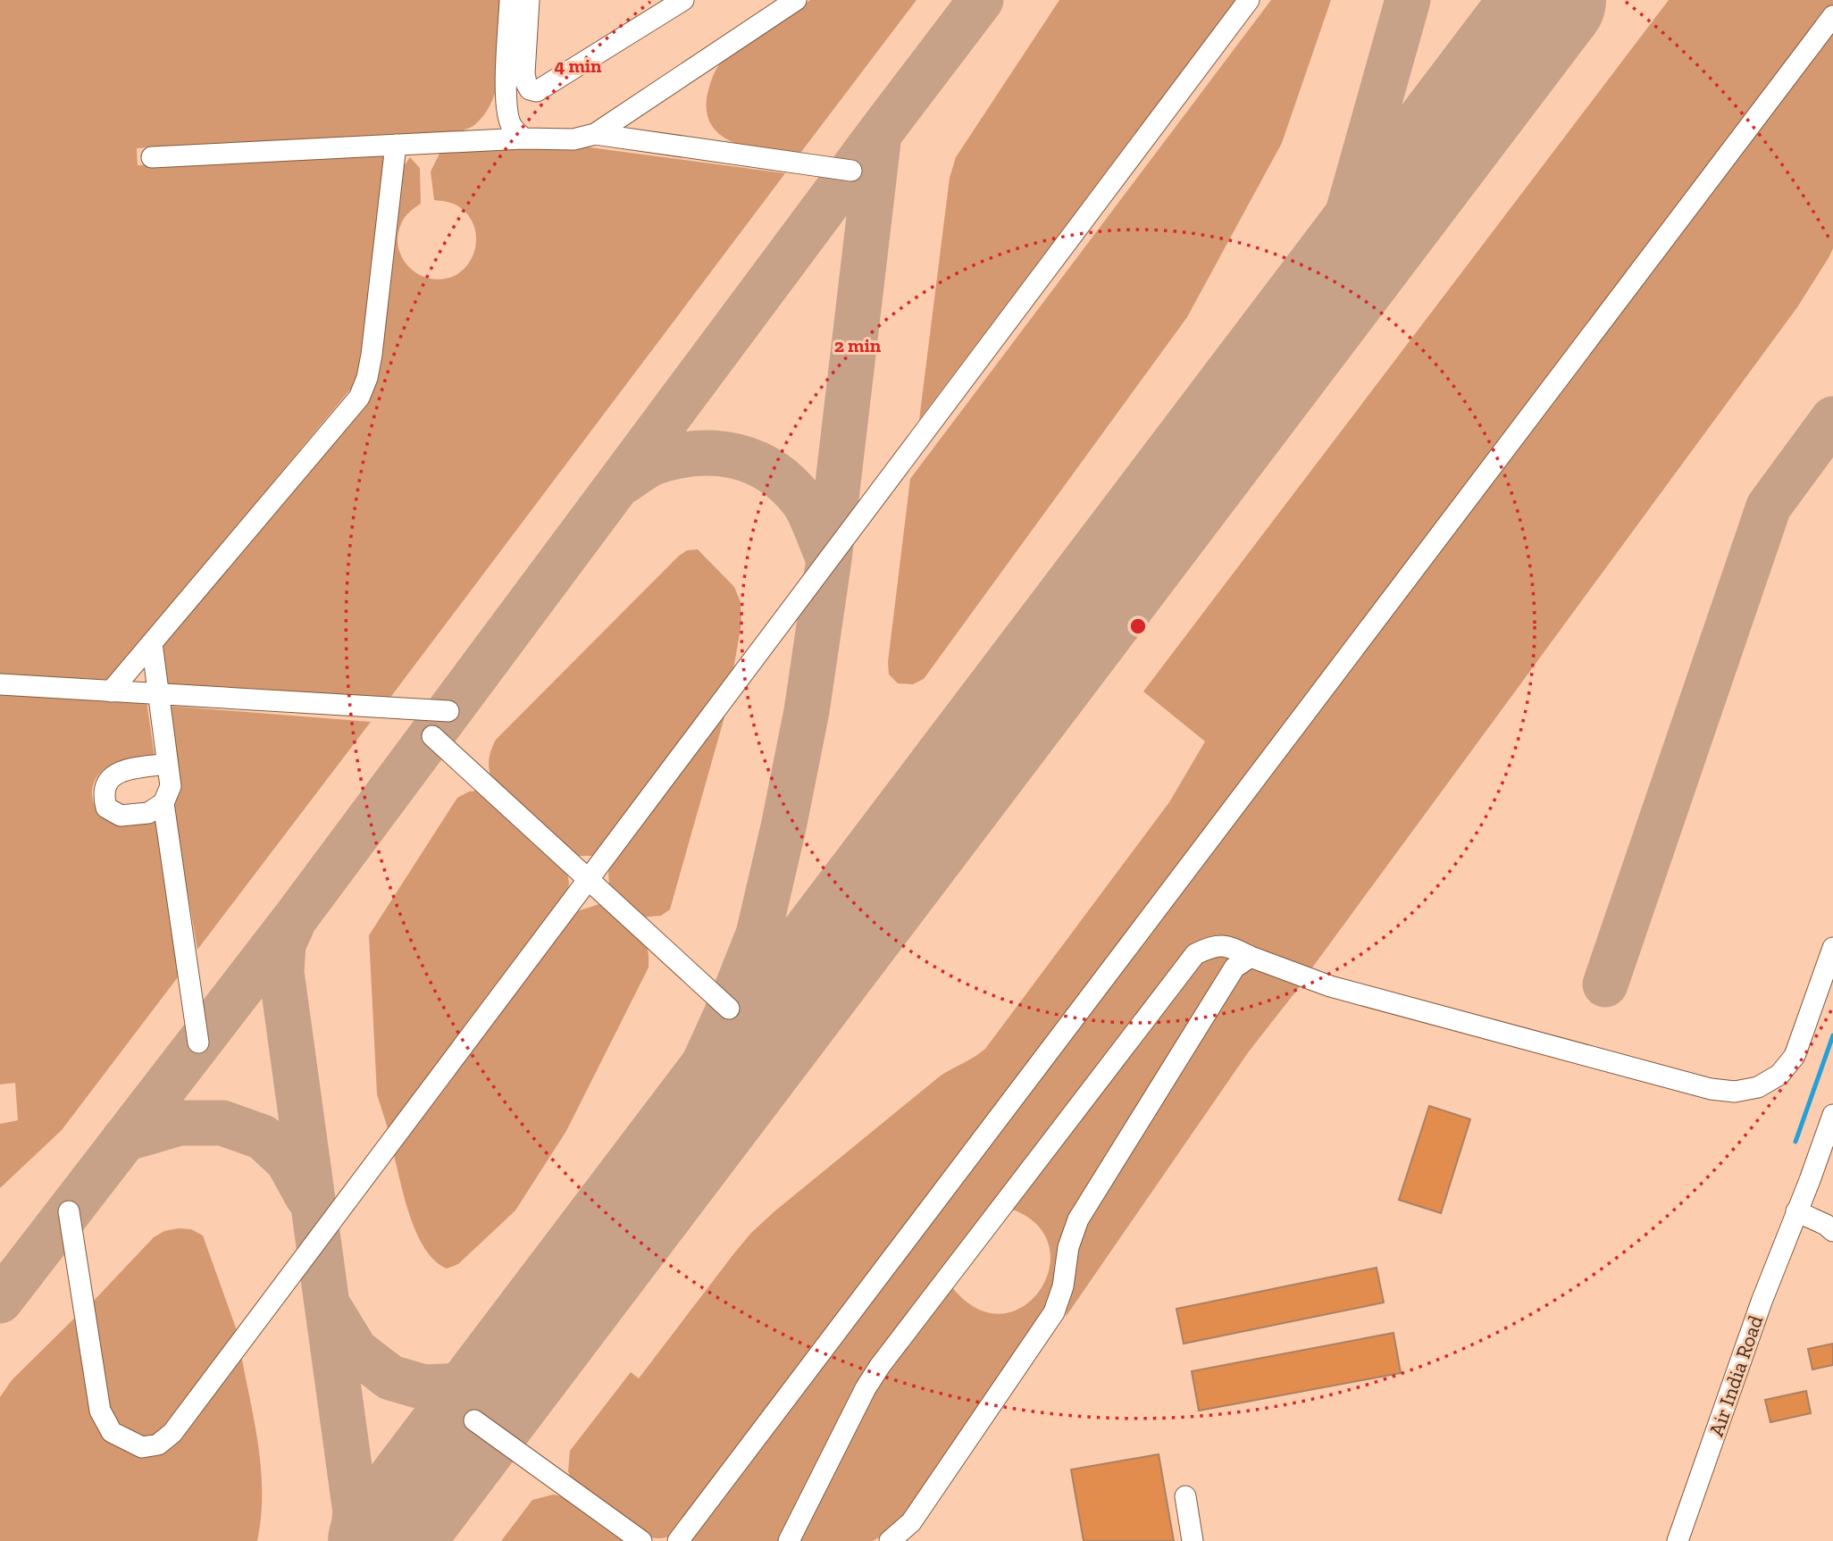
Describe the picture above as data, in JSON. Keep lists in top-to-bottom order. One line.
{"streets":{"street":["Air India Road"]},"rings":["4 min","2 min"]}
